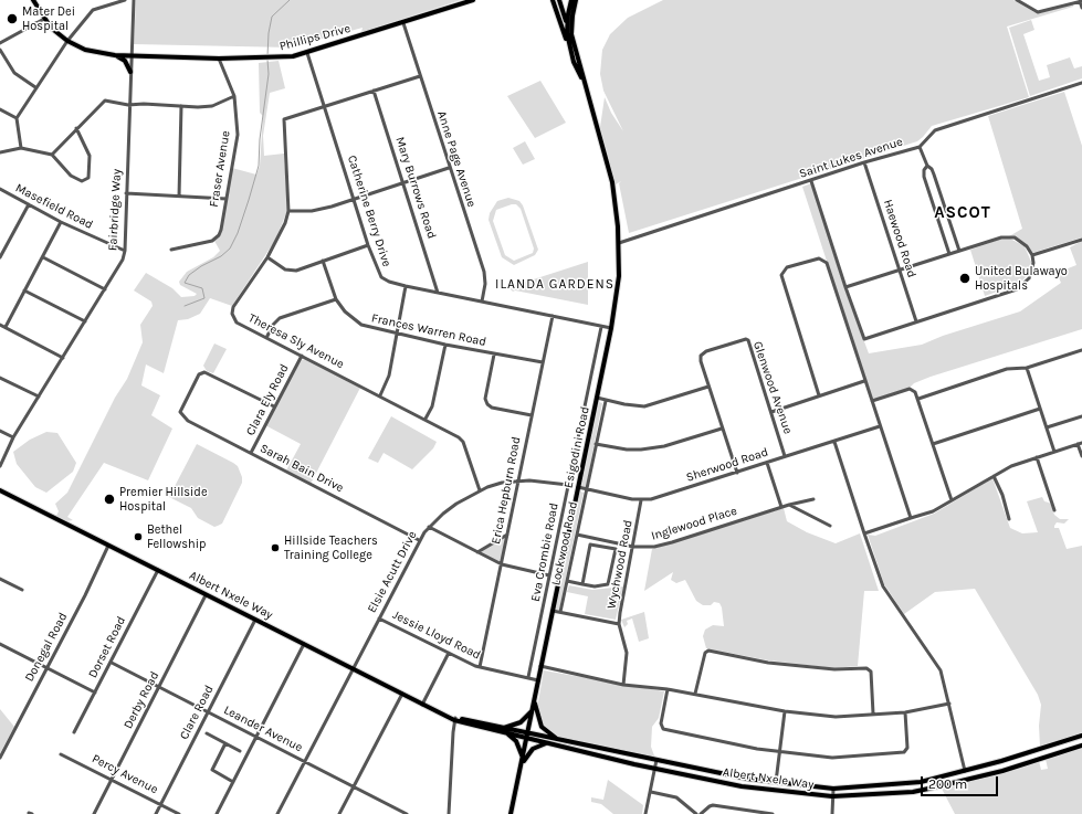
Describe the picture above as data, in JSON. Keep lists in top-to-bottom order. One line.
{"streets":{"main road":["Phillips Drive","Esigodini Road","Albert Nxele Way"],"street":["Saint Lukes Avenue","Anne Page Avenue","Fraser Avenue","Mary Burrows Road","Masefield Road","Fairbridge Way","Catherine Berry Drive","Haewood Road","Frances Warren Road","Theresa Sly Avenue","Glenwood Avenue","Clara Ely Road","Sherwood Road","Sarah Bain Drive","Erica Hepburn Road","Inglewood Place","Lockwood Road","Eva Crombie Road","Wychwood Road","Elsie Acutt Drive","Jessie Lloyd Road","Donegal Road","Dorset Road","Derby Road","Clare Road","Leander Avenue","Percy Avenue"]},"crossings":[["Phillips Drive","Anne Page Avenue"],["Phillips Drive","Fraser Avenue"],["Phillips Drive","Fairbridge Way"],["Phillips Drive","Catherine Berry Drive"],["Saint Lukes Avenue","Haewood Road"],["Saint Lukes Avenue","Esigodini Road"],["Anne Page Avenue","Catherine Berry Drive"],["Mary Burrows Road","Catherine Berry Drive"],["Masefield Road","Fairbridge Way"],["Catherine Berry Drive","Theresa Sly Avenue"],["Catherine Berry Drive","Esigodini Road"],["Catherine Berry Drive","Erica Hepburn Road"],["Catherine Berry Drive","Eva Crombie Road"],["Frances Warren Road","Erica Hepburn Road"],["Theresa Sly Avenue","Clara Ely Road"],["Theresa Sly Avenue","Elsie Acutt Drive"],["Glenwood Avenue","Sherwood Road"],["Clara Ely Road","Sarah Bain Drive"],["Esigodini Road","Sherwood Road"],["Esigodini Road","Albert Nxele Way"],["Esigodini Road","Jessie Lloyd Road"],["Sherwood Road","Lockwood Road"],["Sherwood Road","Wychwood Road"],["Sarah Bain Drive","Elsie Acutt Drive"],["Erica Hepburn Road","Elsie Acutt Drive"],["Erica Hepburn Road","Jessie Lloyd Road"],["Inglewood Place","Lockwood Road"],["Inglewood Place","Wychwood Road"],["Eva Crombie Road","Elsie Acutt Drive"],["Eva Crombie Road","Jessie Lloyd Road"],["Elsie Acutt Drive","Albert Nxele Way"],["Elsie Acutt Drive","Jessie Lloyd Road"],["Elsie Acutt Drive","Leander Avenue"],["Albert Nxele Way","Donegal Road"],["Albert Nxele Way","Dorset Road"],["Albert Nxele Way","Derby Road"],["Albert Nxele Way","Clare Road"],["Dorset Road","Leander Avenue"],["Derby Road","Leander Avenue"],["Derby Road","Percy Avenue"],["Clare Road","Leander Avenue"],["Clare Road","Percy Avenue"]],"districts":["ASCOT","ILANDA GARDENS"],"places":["Mater Dei Hospital","United Bulawayo Hospitals","Premier Hillside Hospital","Bethel Fellowship","Hillside Teachers Training College"],"scale_bar":"200 m"}
